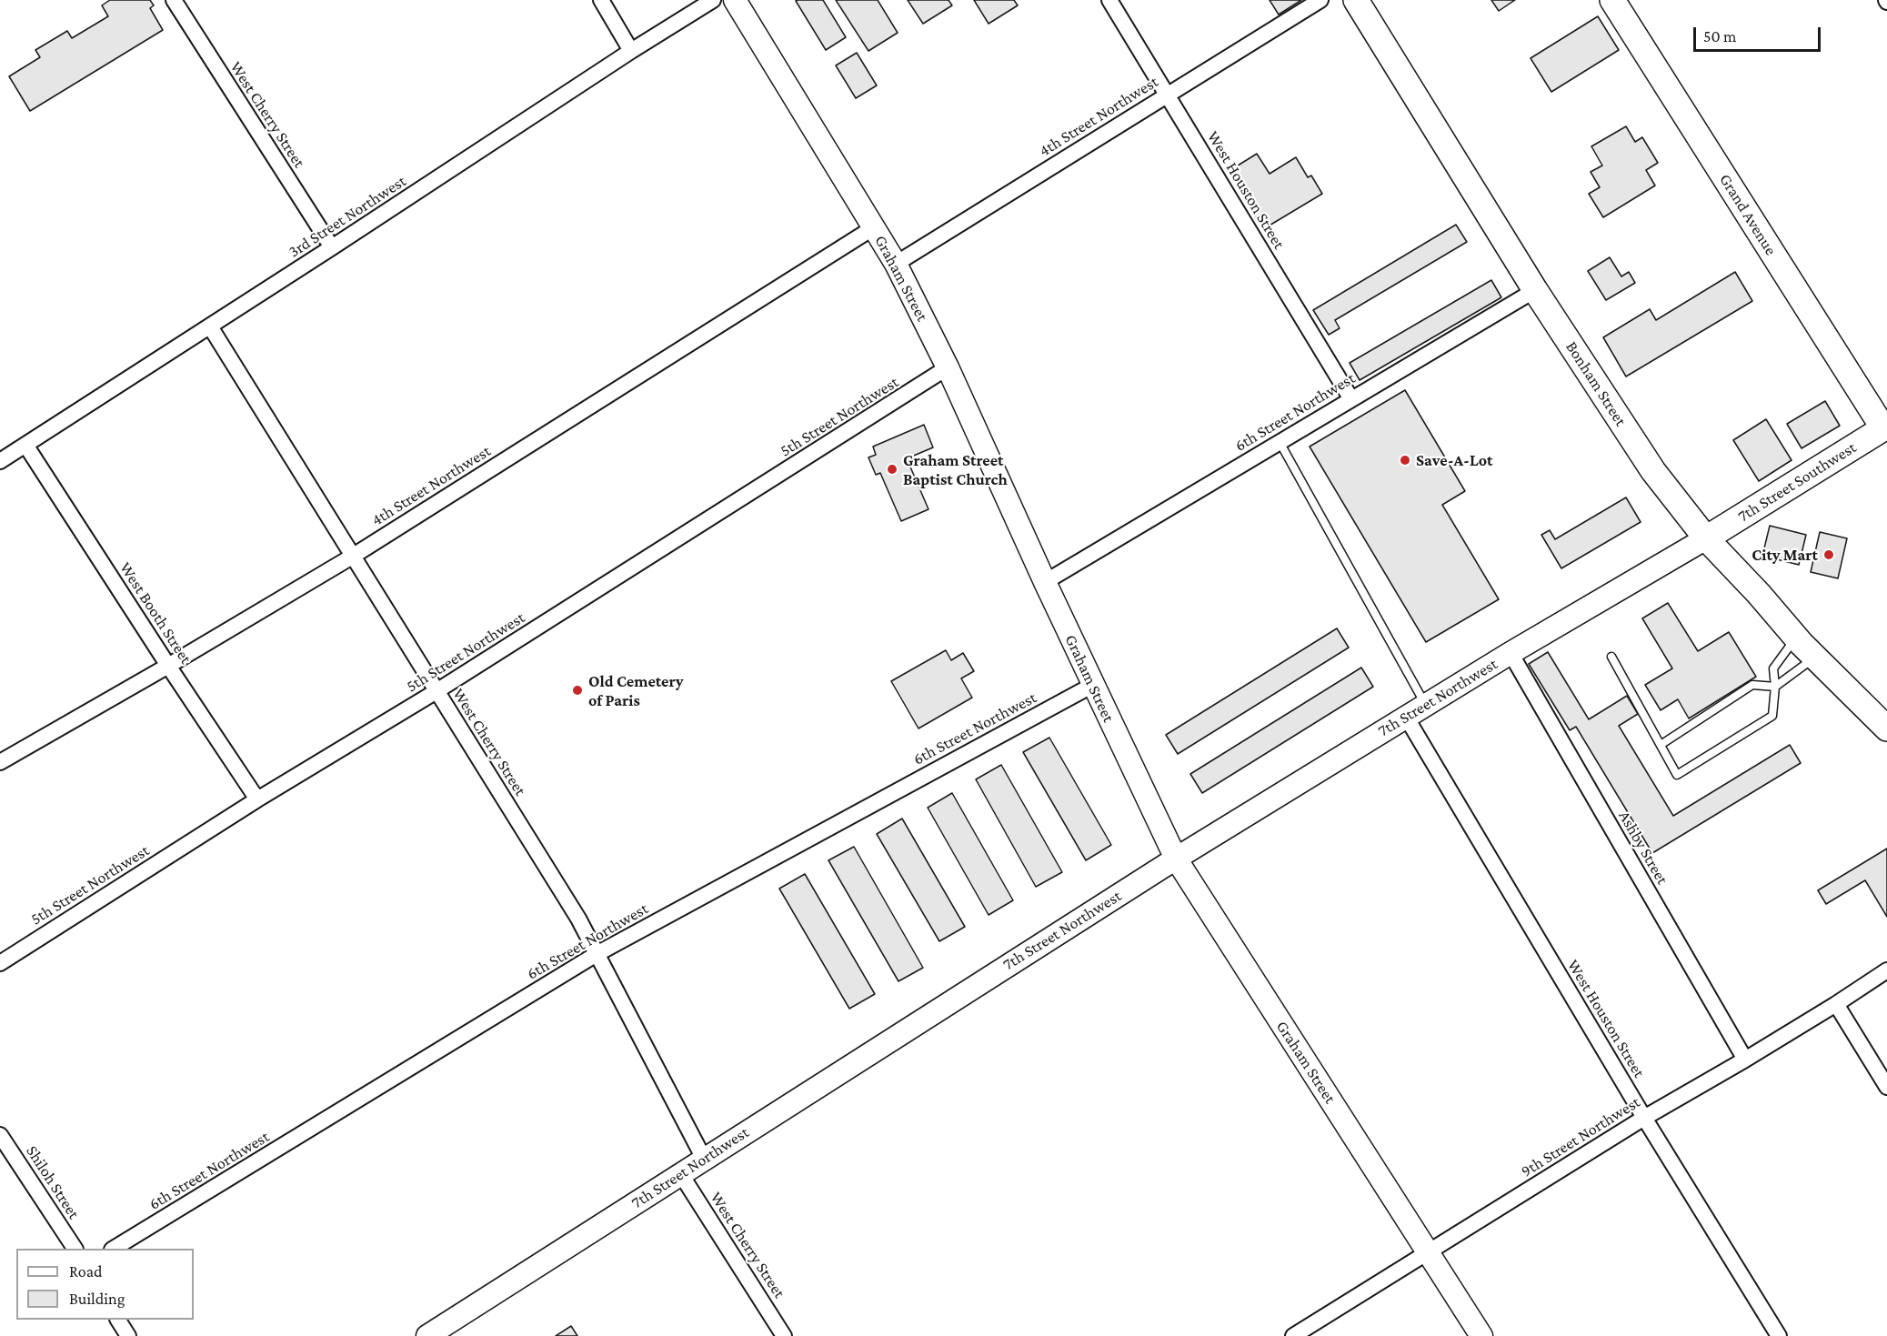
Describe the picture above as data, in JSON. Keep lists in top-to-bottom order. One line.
{"streets":{"main road":["Grand Avenue","Bonham Street","7th Street Southwest"],"street":["West Cherry Street","4th Street Northwest","West Houston Street","3rd Street Northwest","Graham Street","6th Street Northwest","5th Street Northwest","West Booth Street","7th Street Northwest","Ashby Street","9th Street Northwest","Shiloh Street"]},"crossings":[["West Cherry Street","4th Street Northwest"],["West Cherry Street","3rd Street Northwest"],["West Cherry Street","6th Street Northwest"],["West Cherry Street","5th Street Northwest"],["West Cherry Street","7th Street Northwest"],["4th Street Northwest","West Houston Street"],["4th Street Northwest","Graham Street"],["4th Street Northwest","West Booth Street"],["West Houston Street","6th Street Northwest"],["West Houston Street","7th Street Northwest"],["West Houston Street","9th Street Northwest"],["Grand Avenue","7th Street Southwest"],["3rd Street Northwest","West Booth Street"],["Graham Street","6th Street Northwest"],["Graham Street","5th Street Northwest"],["Graham Street","7th Street Northwest"],["Graham Street","9th Street Northwest"],["Bonham Street","6th Street Northwest"],["Bonham Street","7th Street Southwest"],["Bonham Street","7th Street Northwest"],["5th Street Northwest","West Booth Street"],["7th Street Southwest","7th Street Northwest"],["7th Street Northwest","Ashby Street"],["Ashby Street","9th Street Northwest"]],"places":["Save-A-Lot","Graham Street Baptist Church","City Mart","Old Cemetery of Paris"],"legend":["Road","Building"],"scale_bar":"50 m"}
